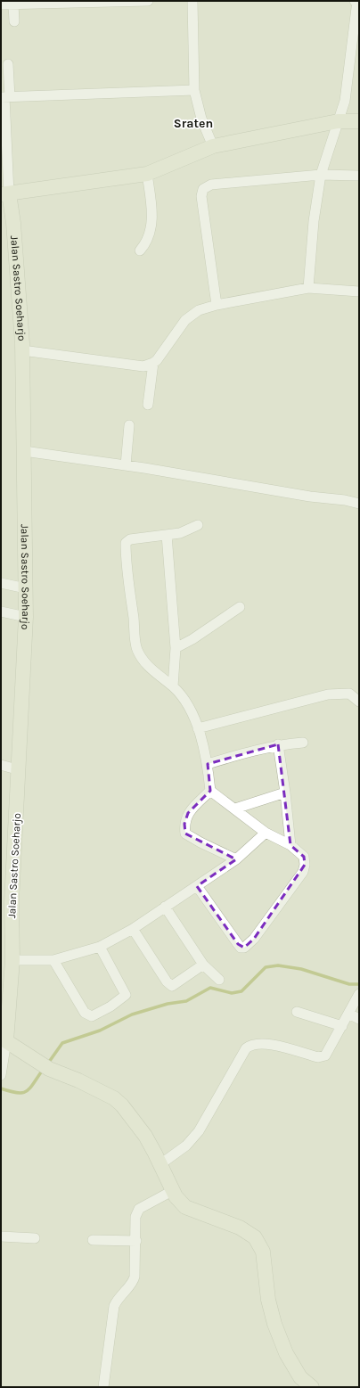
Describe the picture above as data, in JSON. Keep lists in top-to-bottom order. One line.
{"streets":{"street":["Jalan Sastro Soeharjo"]},"districts":["Sraten"]}
